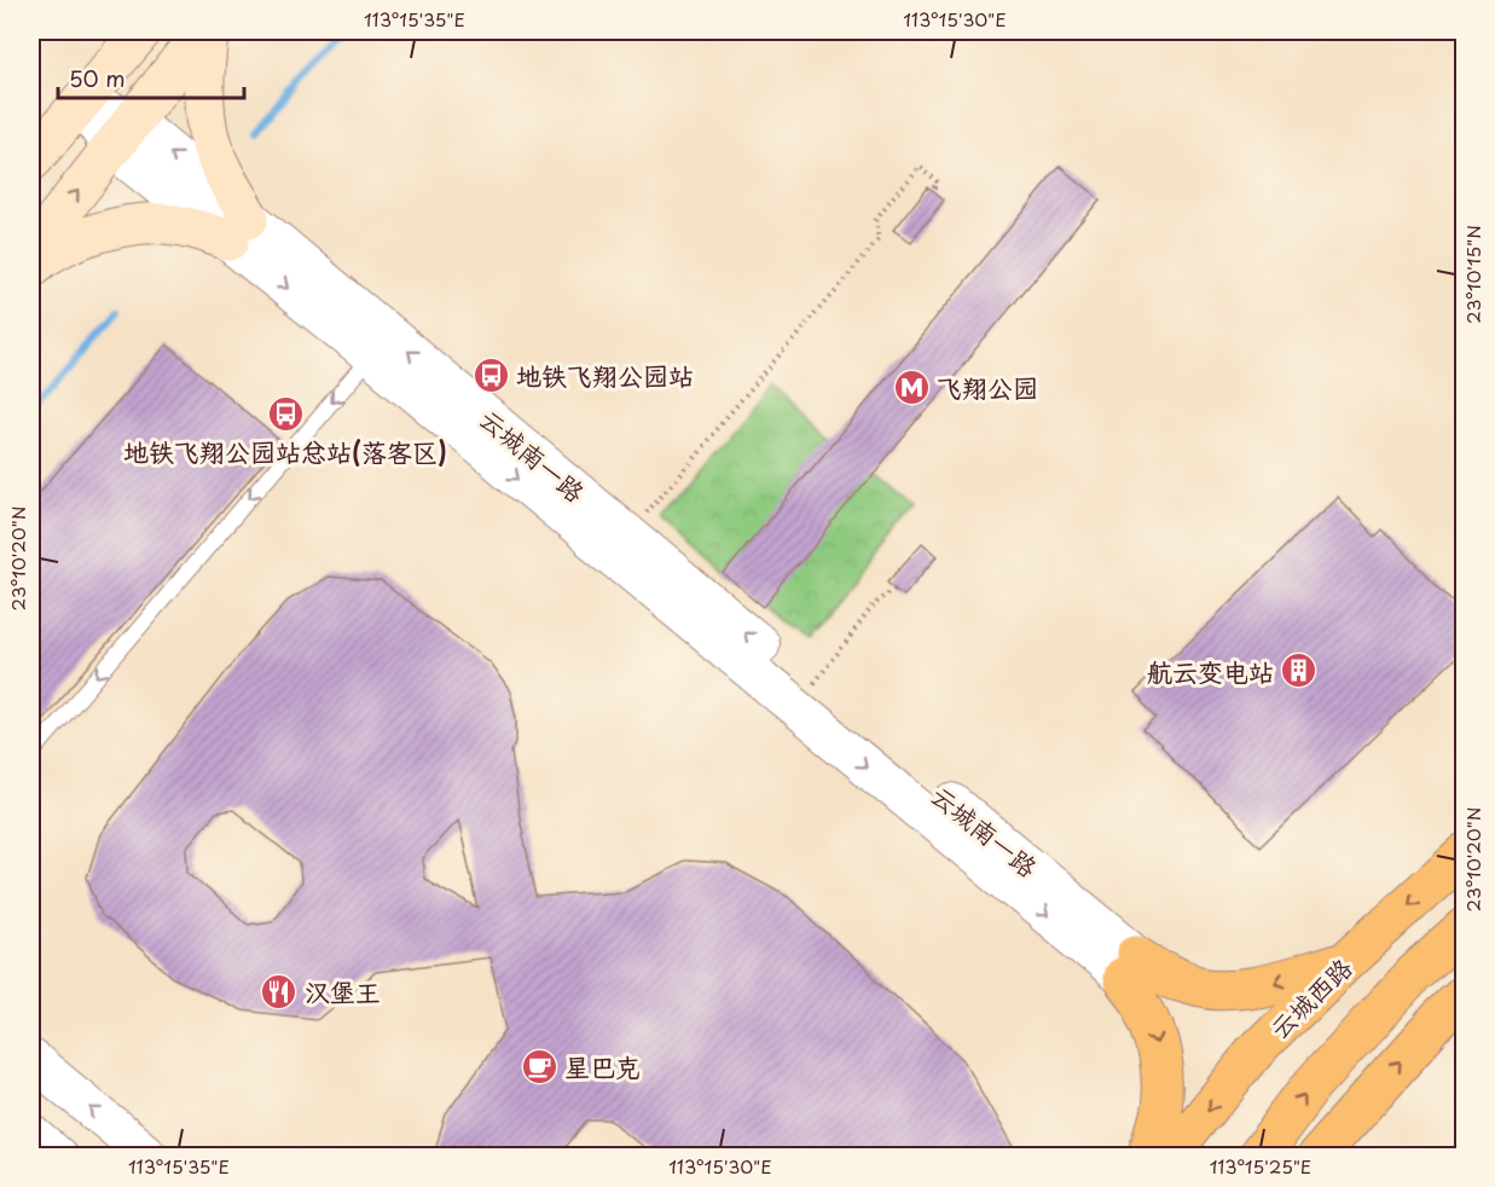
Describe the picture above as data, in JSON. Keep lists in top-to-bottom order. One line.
{"streets":{"main road":["云城西路"],"street":["云城南一路"]},"places":{"bus stop":["地铁飞翔公园站","地铁飞翔公园站总站(落客区)"],"metro station":["飞翔公园"],"building":["航云变电站"],"restaurant":["汉堡王"],"cafe":["星巴克"]},"scale_bar":"50 m","coordinates":["113°15'35\"E","113°15'30\"E","23°10'15\"N","23°10'20\"N","113°15'25\"E"]}
